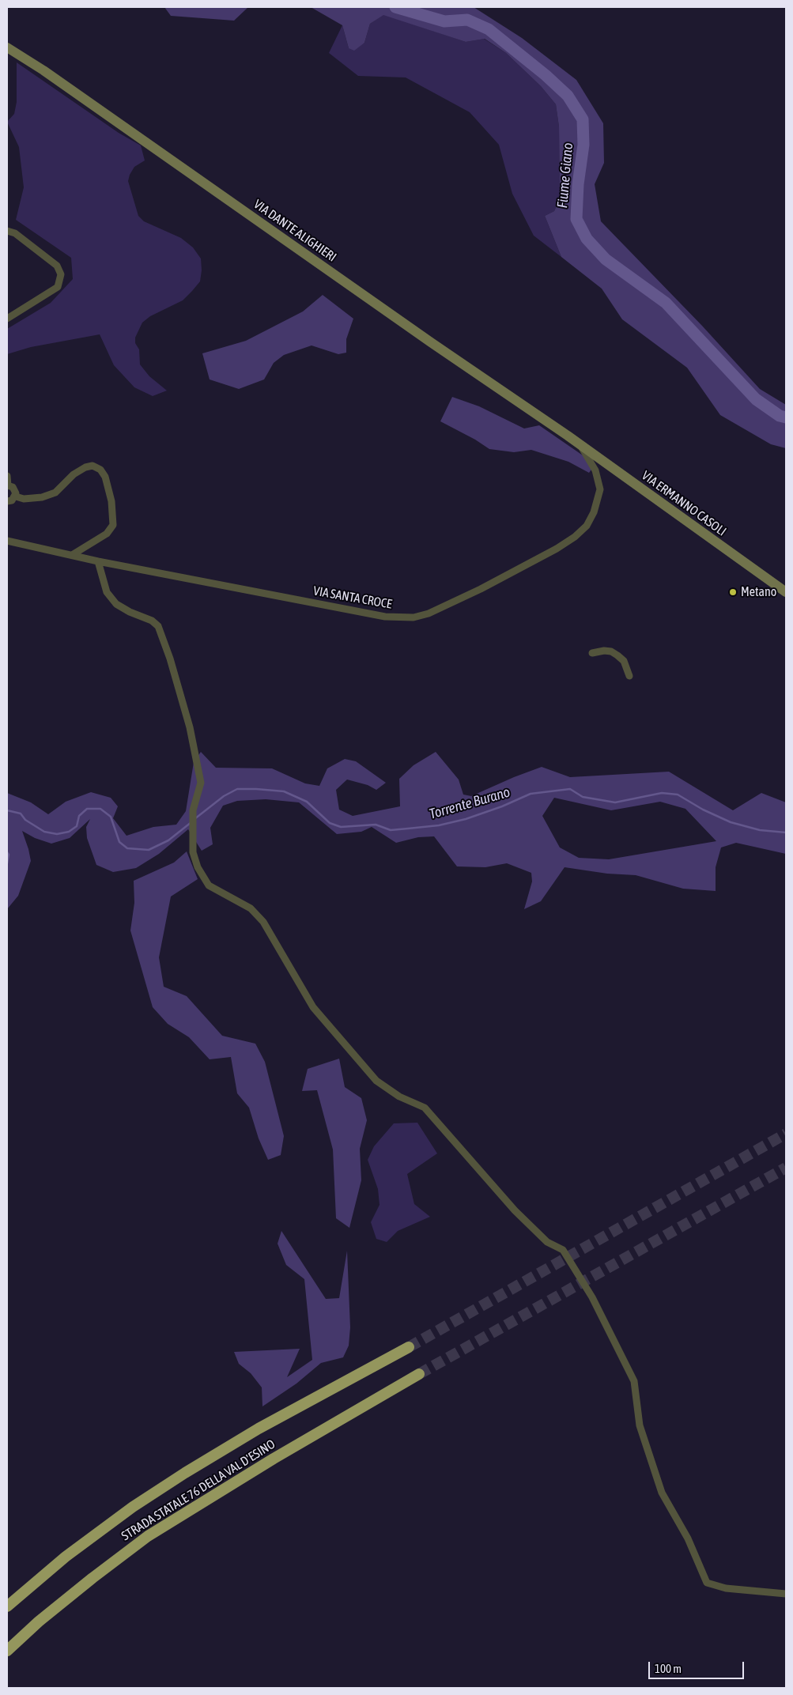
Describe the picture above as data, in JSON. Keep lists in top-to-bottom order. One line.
{"streets":{"highway":["STRADA STATALE 76 DELLA VAL D'ESINO"],"main road":["VIA DANTE ALIGHIERI","VIA ERMANNO CASOLI"],"street":["VIA SANTA CROCE"]},"crossings":[["VIA DANTE ALIGHIERI","VIA ERMANNO CASOLI"],["VIA ERMANNO CASOLI","VIA SANTA CROCE"]],"water":["Fiume Giano","Torrente Burano"],"places":["Metano"],"scale_bar":"100 m"}
